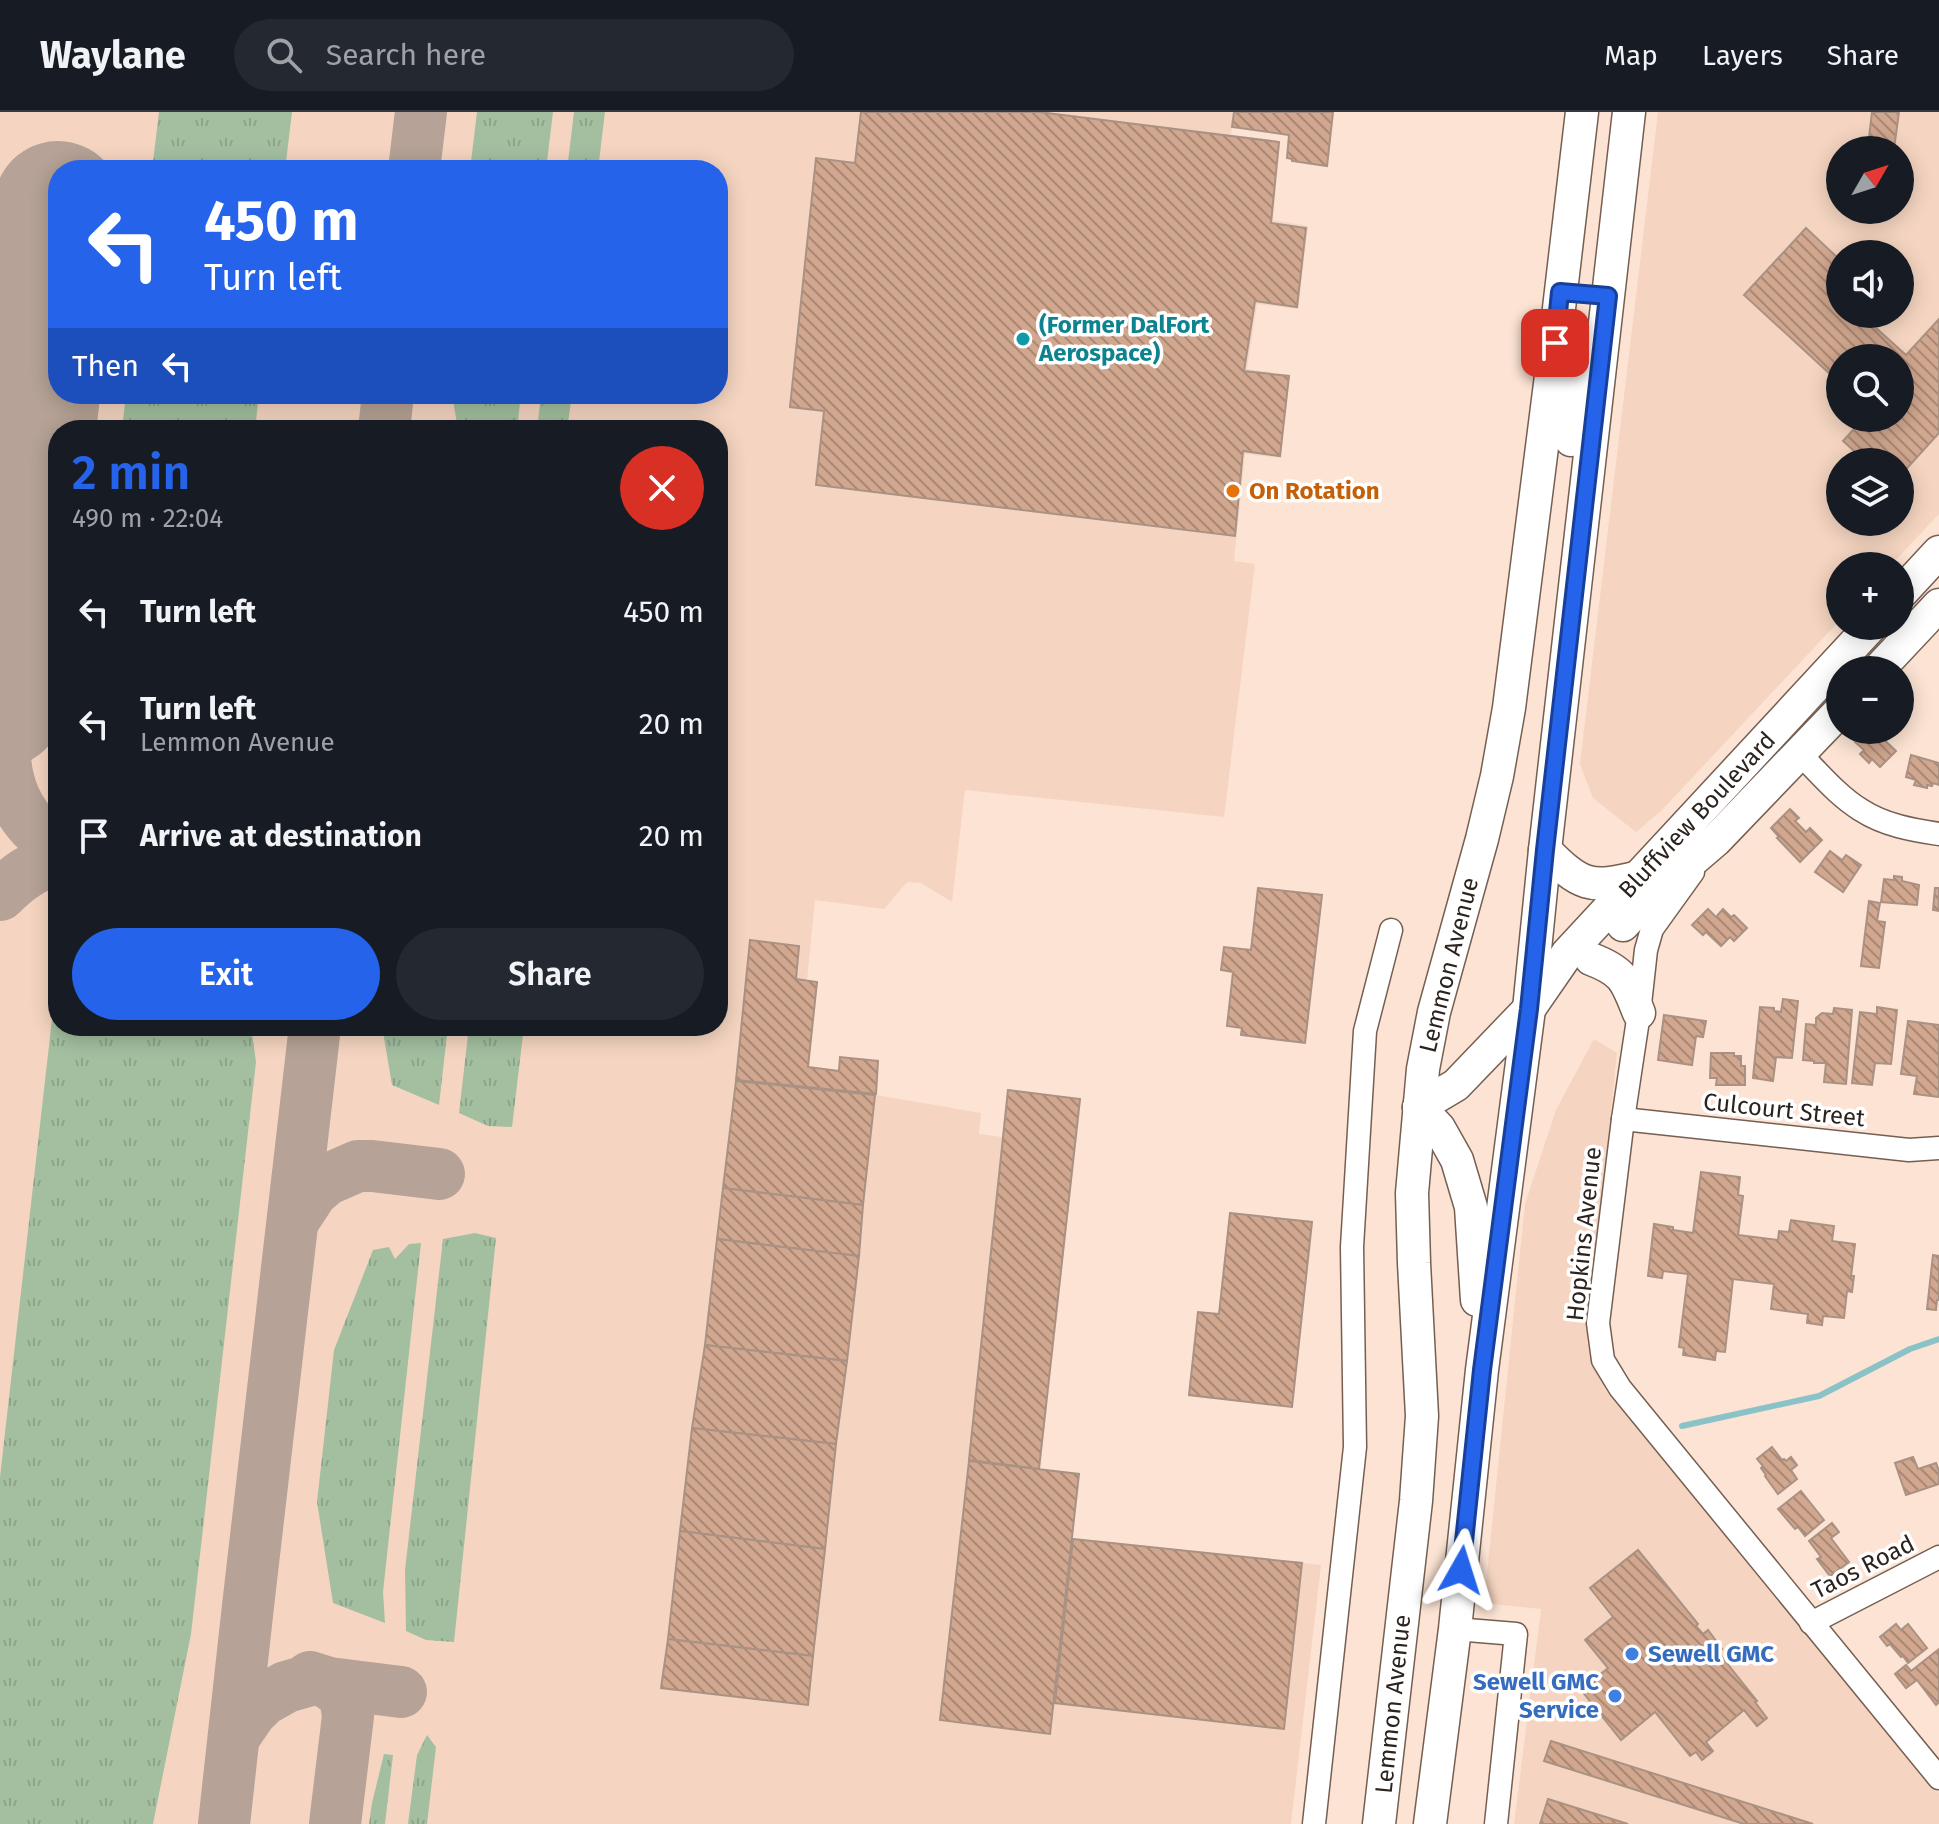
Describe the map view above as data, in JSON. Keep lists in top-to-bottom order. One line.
{"streets":{"main road":["Bluffview Boulevard","Lemmon Avenue"],"street":["Culcourt Street","Hopkins Avenue","Taos Road"]},"crossings":[["Bluffview Boulevard","Lemmon Avenue"],["Bluffview Boulevard","Hopkins Avenue"],["Culcourt Street","Hopkins Avenue"],["Hopkins Avenue","Taos Road"]],"places":["(Former DalFort Aerospace)","On Rotation","Sewell GMC","Sewell GMC Service"],"north":"top right","page":{"header":"Waylane","search":"Search here","nav":["Map","Layers","Share"],"map_buttons":["+","−"],"turn":["450 m","Turn left"],"then":"Then","heading":["2 min","490 m · 22:04"],"list":[{"name":"Turn left","value":"450 m"},{"name":"Turn left","note":"Lemmon Avenue","value":"20 m"},{"name":"Arrive at destination","value":"20 m"}],"buttons":["Exit","Share"]}}
